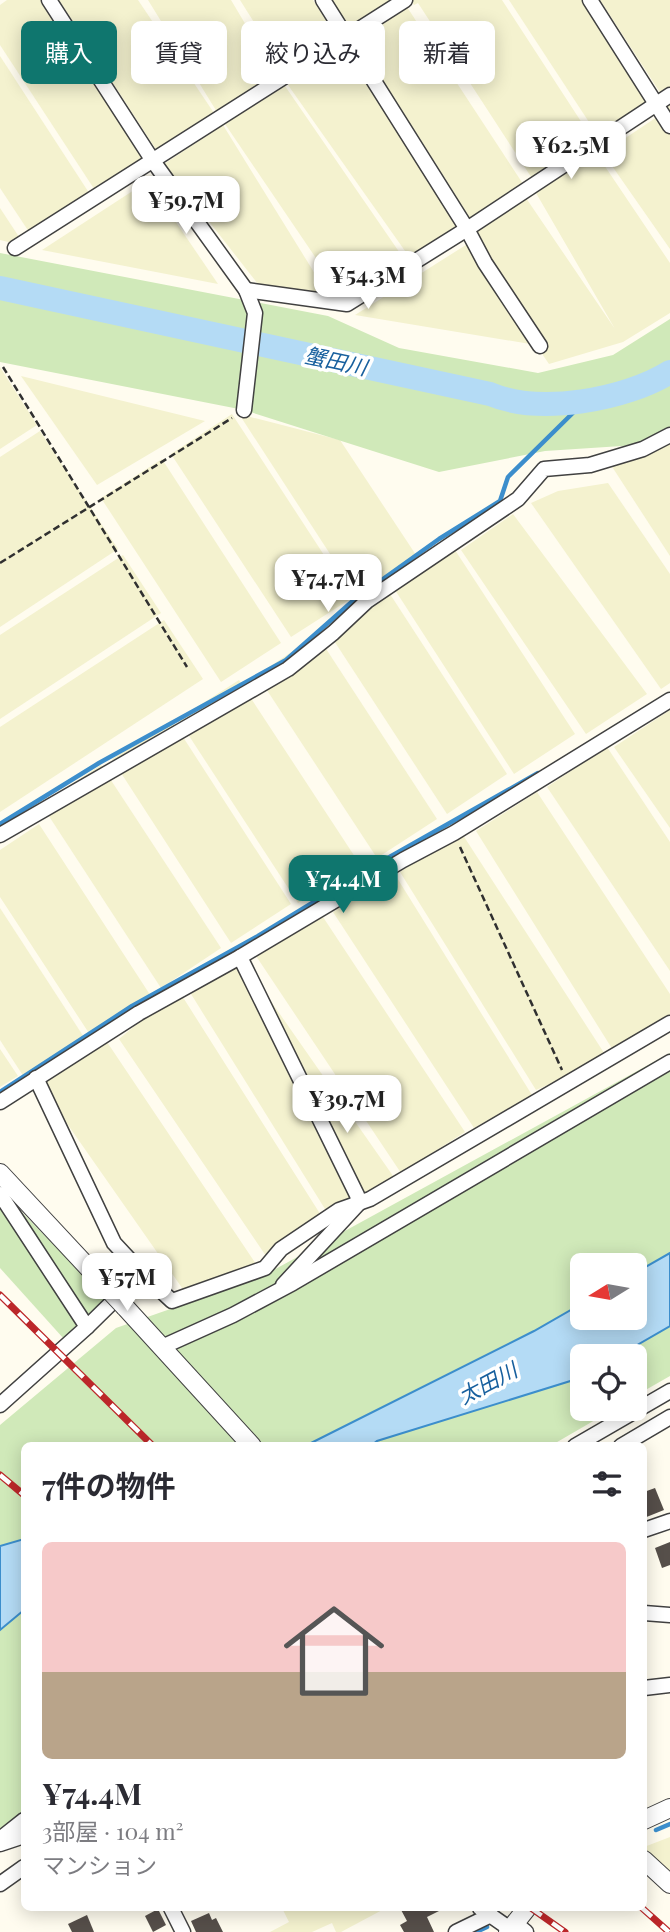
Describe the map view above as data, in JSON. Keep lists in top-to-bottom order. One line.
{"water":["蟹田川","太田川"],"north":"left","page":{"chip":["購入","賃貸","絞り込み","新着"],"price":["¥62.5M","¥59.7M","¥54.3M","¥74.7M","¥74.4M","¥39.7M","¥57M"],"heading":"7件の物件","list":[{"name":"¥74.4M","note":"3部屋 · 104 m² · マンション"}]}}
